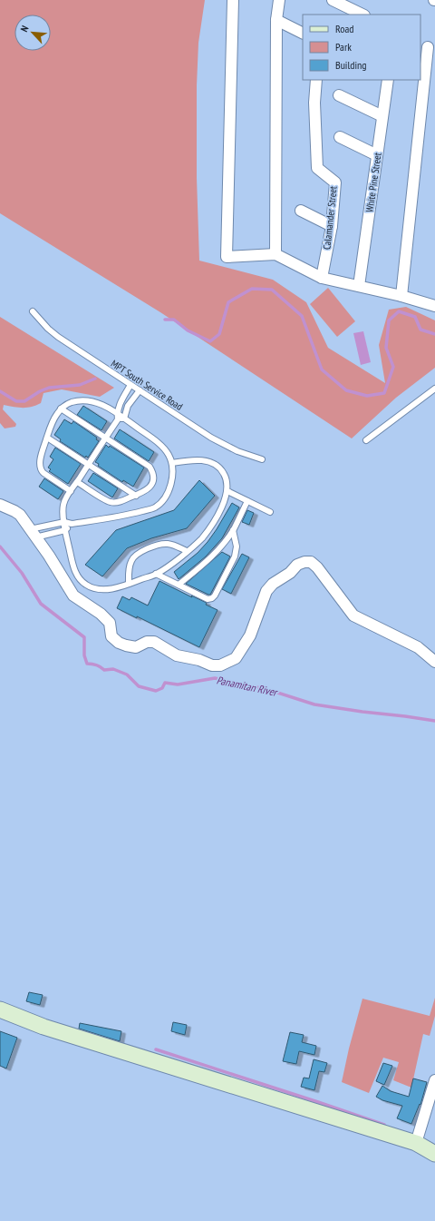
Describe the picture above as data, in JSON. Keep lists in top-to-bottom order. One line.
{"streets":{"street":["White Pine Street","Calamander Street"],"lane":["MPT South Service Road"]},"water":["Panamitan River"],"legend":["Road","Park","Building"],"north":"top left"}
